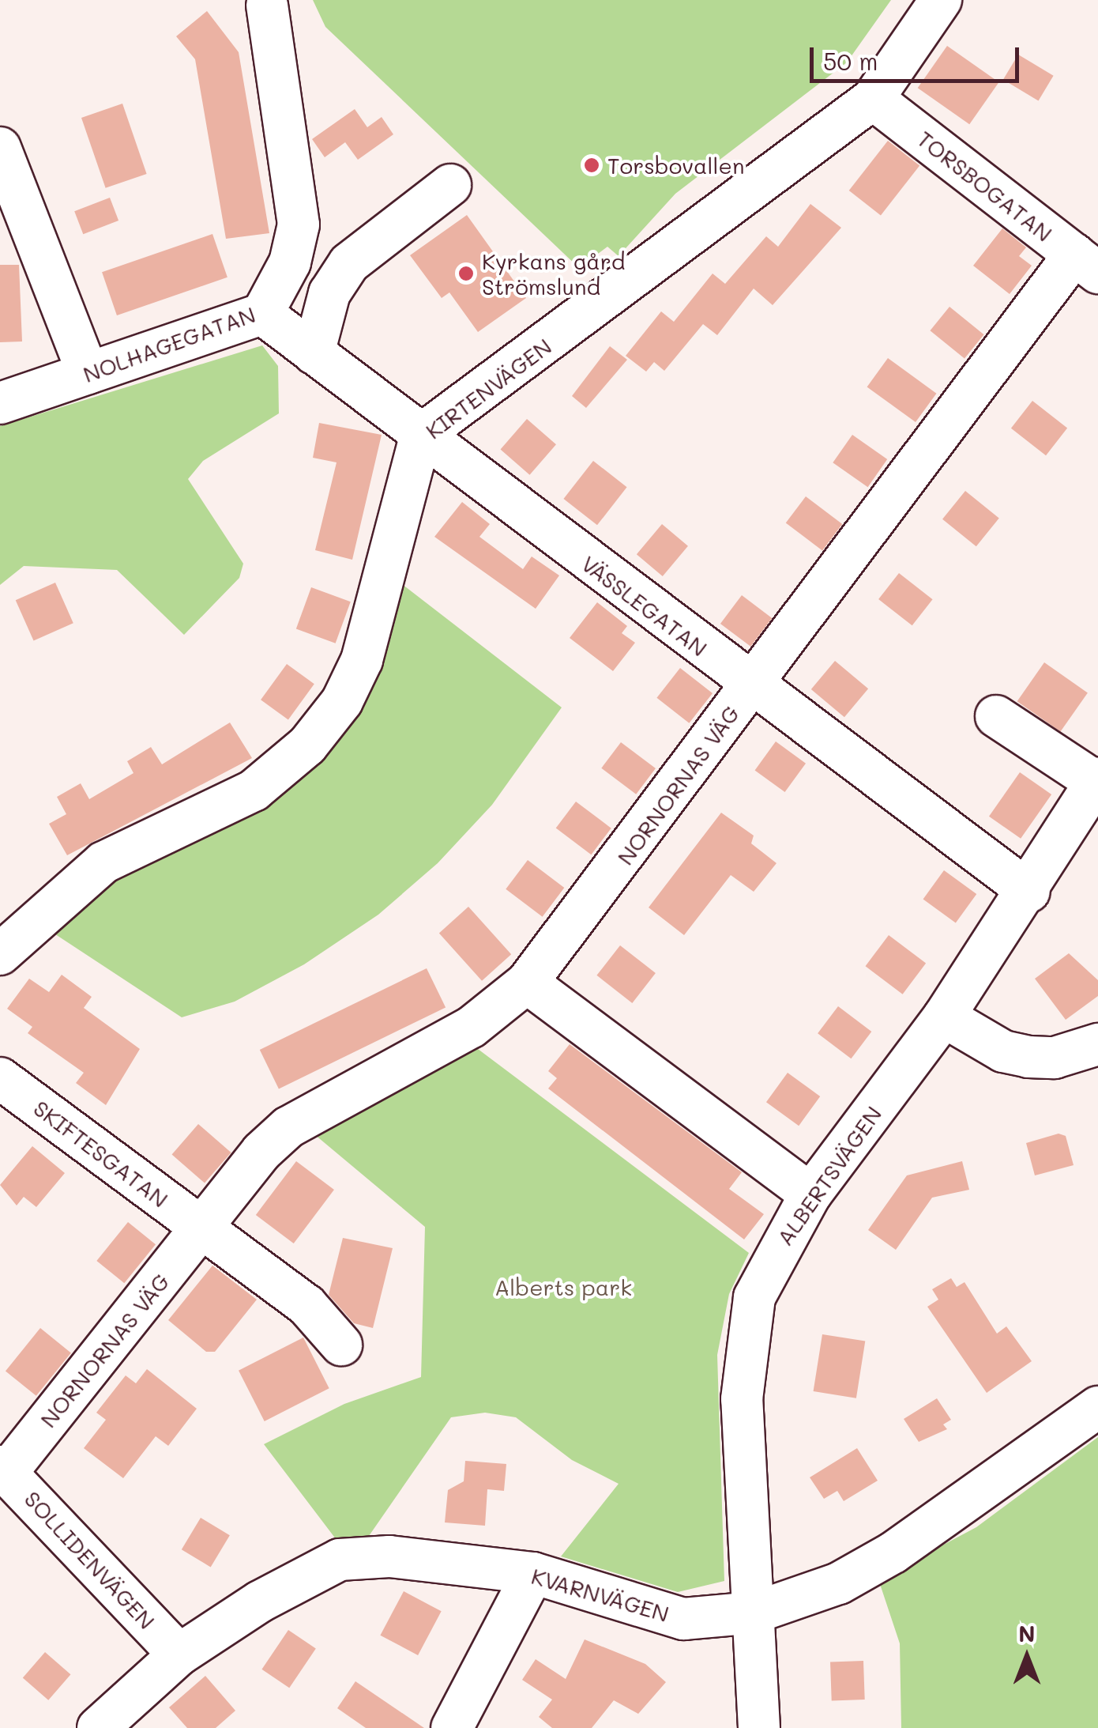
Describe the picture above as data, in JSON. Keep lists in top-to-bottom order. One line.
{"streets":{"street":["TORSBOGATAN","NOLHAGEGATAN","KIRTENVÄGEN","VÄSSLEGATAN","NORNORNAS VÄG","SKIFTESGATAN","ALBERTSVÄGEN","SOLLIDENVÄGEN","KVARNVÄGEN"]},"crossings":[["TORSBOGATAN","KIRTENVÄGEN"],["TORSBOGATAN","NORNORNAS VÄG"],["NOLHAGEGATAN","VÄSSLEGATAN"],["KIRTENVÄGEN","VÄSSLEGATAN"],["VÄSSLEGATAN","NORNORNAS VÄG"],["VÄSSLEGATAN","ALBERTSVÄGEN"],["NORNORNAS VÄG","SKIFTESGATAN"],["NORNORNAS VÄG","SOLLIDENVÄGEN"],["ALBERTSVÄGEN","KVARNVÄGEN"],["SOLLIDENVÄGEN","KVARNVÄGEN"]],"parks":["Alberts park"],"places":["Torsbovallen","Kyrkans gård Strömslund"],"scale_bar":"50 m","north":"top"}
